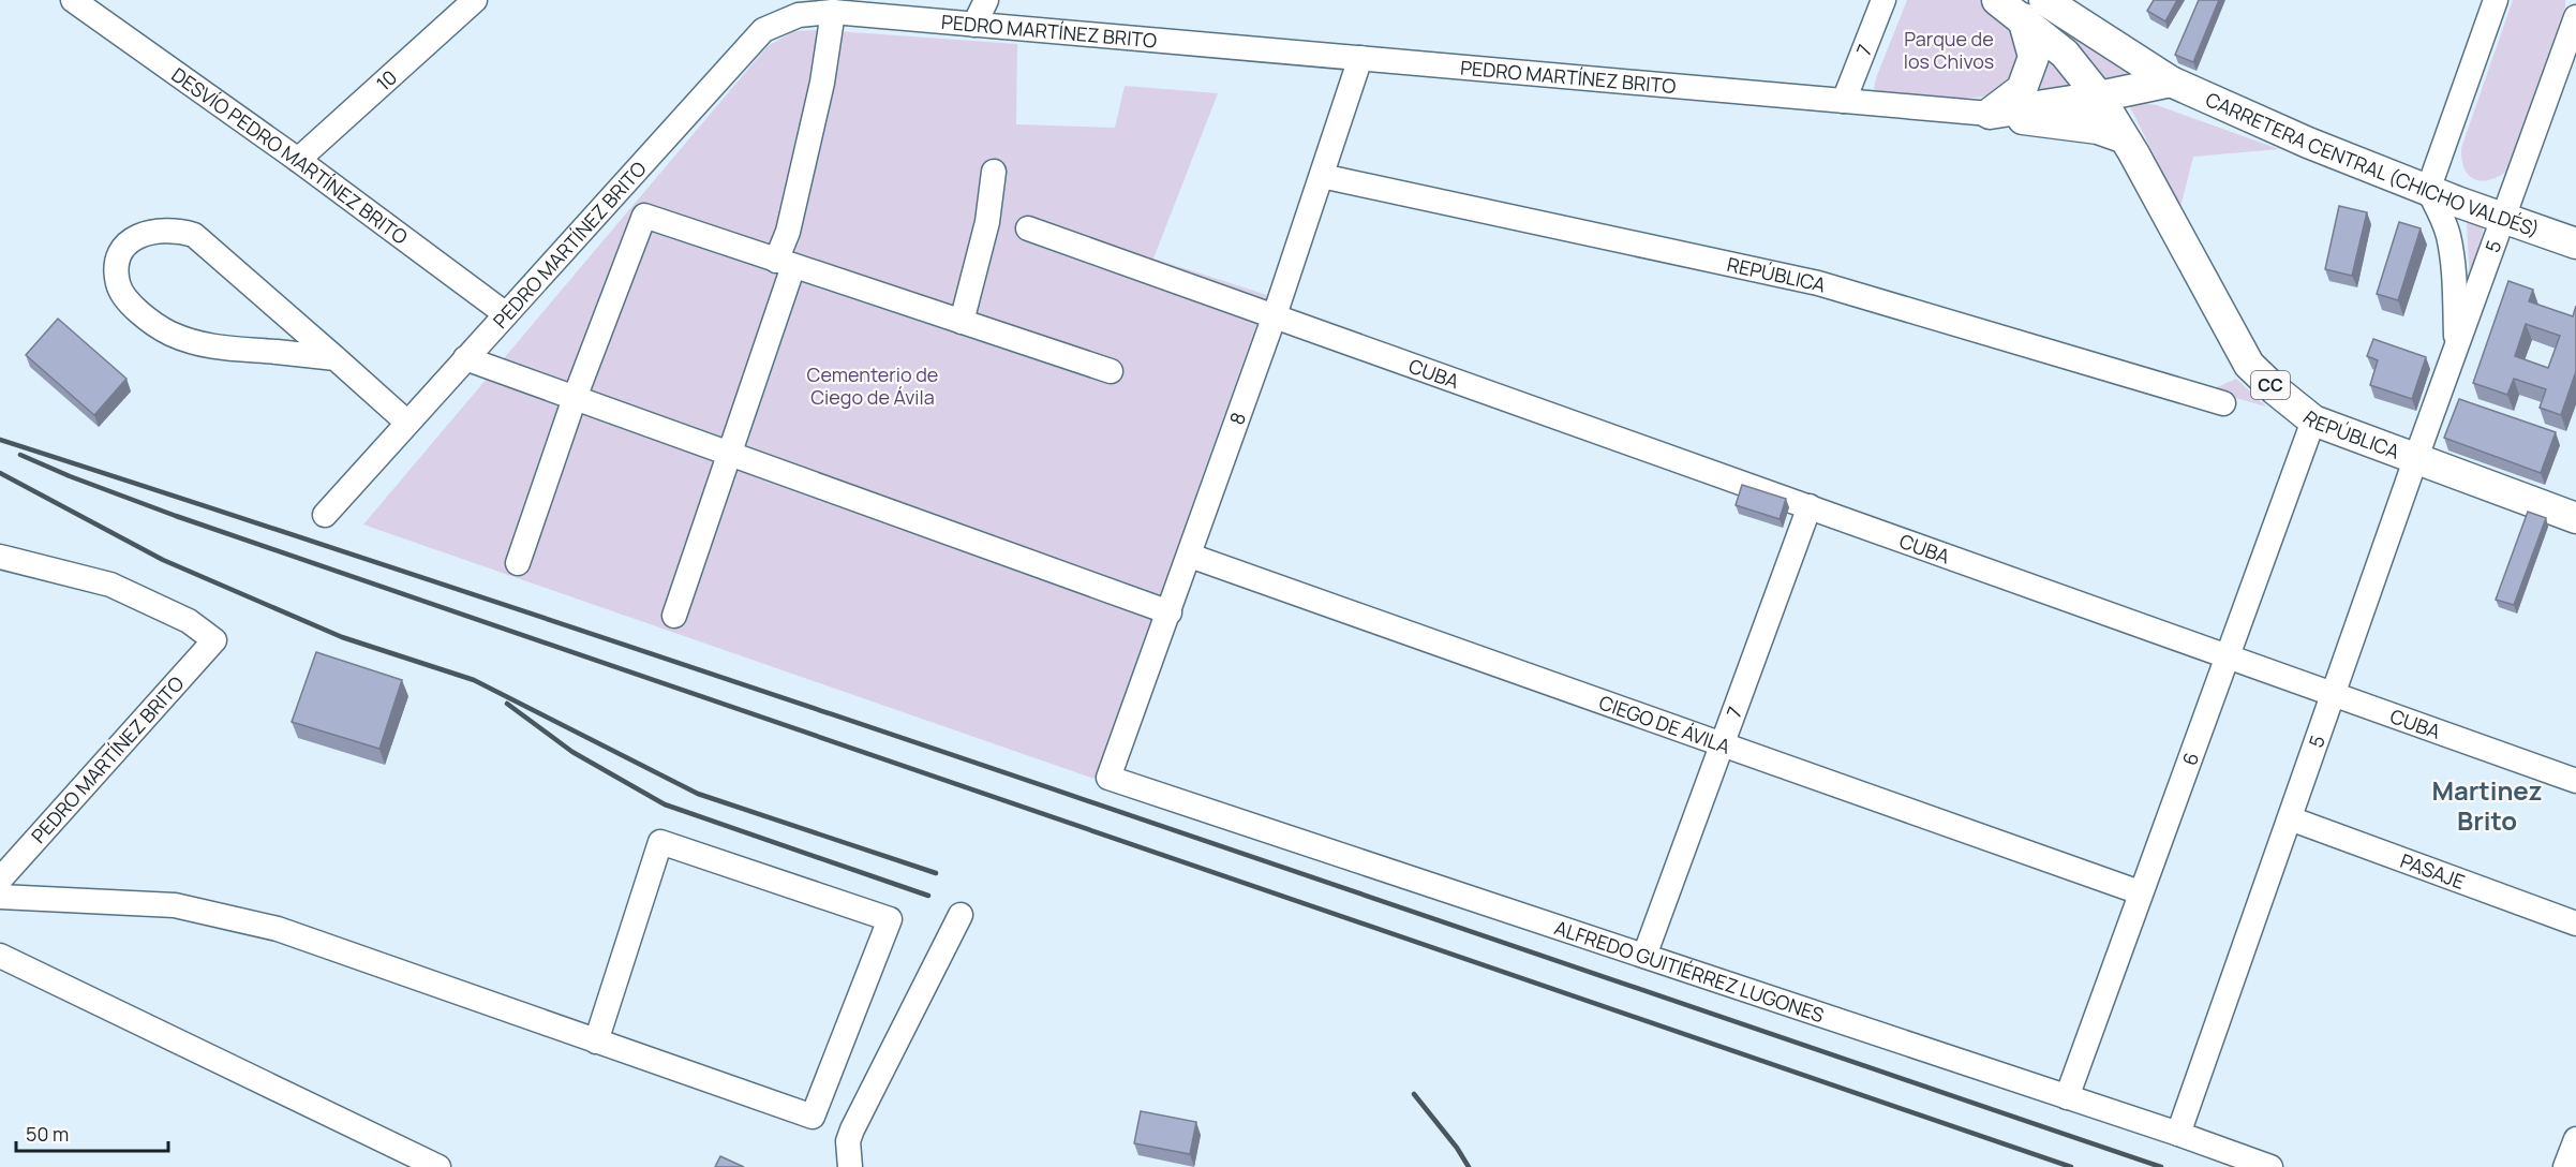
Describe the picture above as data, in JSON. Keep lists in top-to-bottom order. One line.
{"streets":{"main road":["CARRETERA CENTRAL (CHICHO VALDÉS)","REPÚBLICA","CC"],"street":["PEDRO MARTÍNEZ BRITO","7","10","DESVÍO PEDRO MARTÍNEZ BRITO","5","CUBA","8","CIEGO DE ÁVILA","6","PASAJE","ALFREDO GUITIÉRREZ LUGONES"]},"crossings":[["PEDRO MARTÍNEZ BRITO","7"],["PEDRO MARTÍNEZ BRITO","DESVÍO PEDRO MARTÍNEZ BRITO"],["PEDRO MARTÍNEZ BRITO","8"],["7","CUBA"],["7","CIEGO DE ÁVILA"],["7","ALFREDO GUITIÉRREZ LUGONES"],["10","DESVÍO PEDRO MARTÍNEZ BRITO"],["CARRETERA CENTRAL (CHICHO VALDÉS)","5"],["CARRETERA CENTRAL (CHICHO VALDÉS)","CC"],["5","REPÚBLICA"],["5","CUBA"],["5","PASAJE"],["5","ALFREDO GUITIÉRREZ LUGONES"],["REPÚBLICA","CC"],["REPÚBLICA","8"],["REPÚBLICA","6"],["CUBA","8"],["CUBA","6"],["8","CIEGO DE ÁVILA"],["8","ALFREDO GUITIÉRREZ LUGONES"],["CIEGO DE ÁVILA","6"],["6","ALFREDO GUITIÉRREZ LUGONES"]],"districts":["Martinez Brito"],"parks":["Parque de los Chivos","Cementerio de Ciego de Ávila"],"scale_bar":"50 m"}
